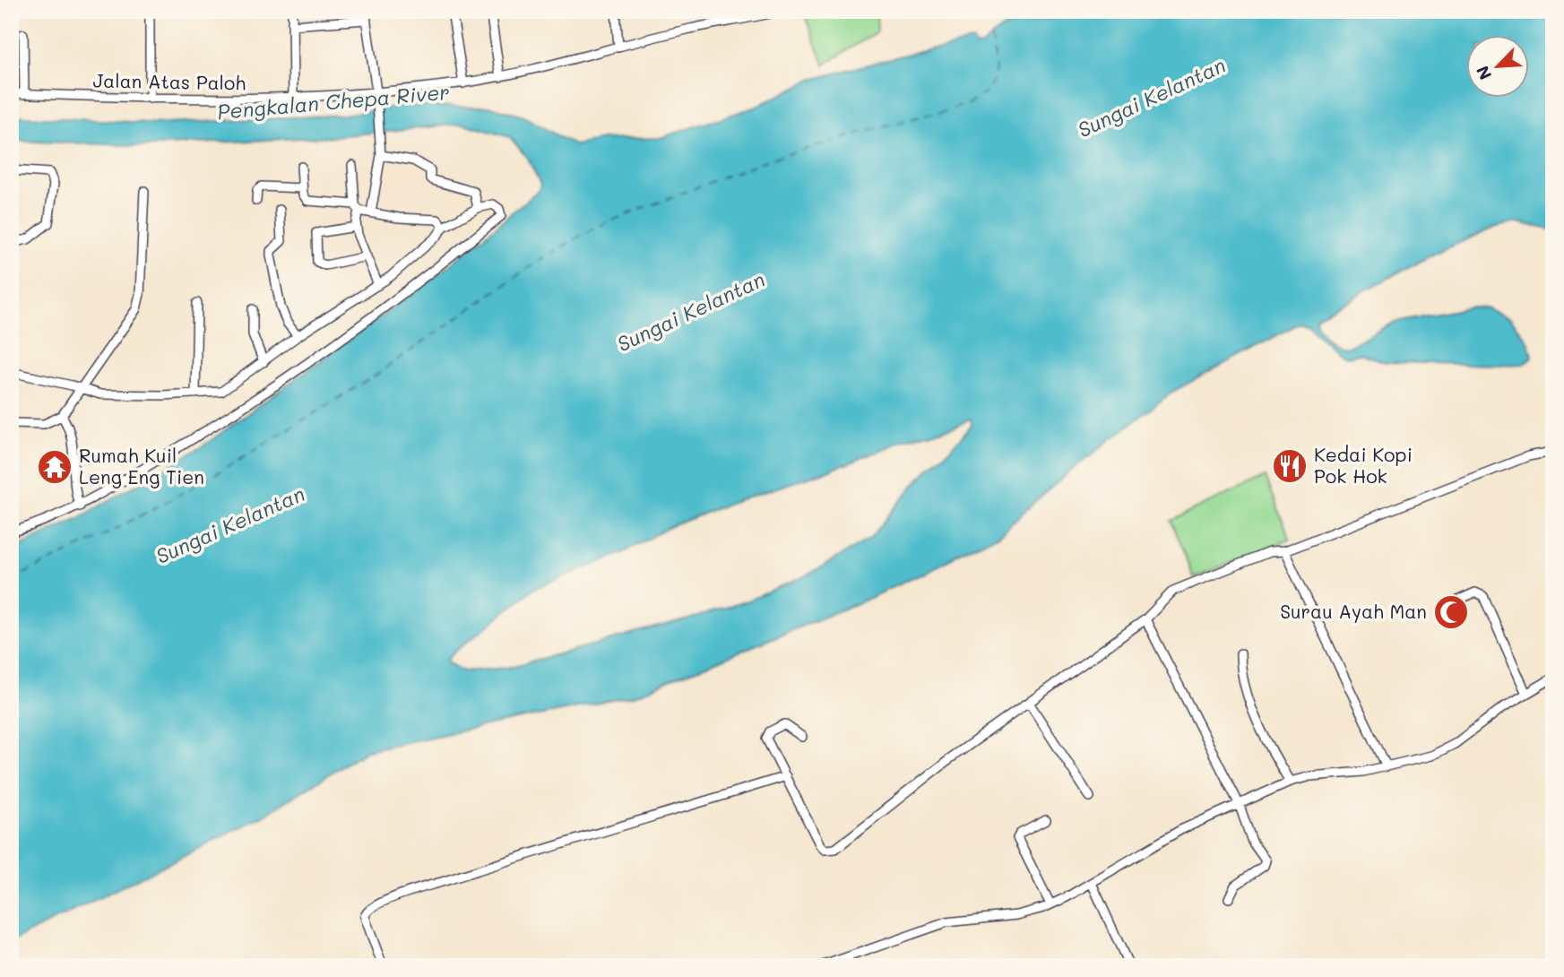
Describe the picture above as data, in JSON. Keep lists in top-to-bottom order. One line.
{"streets":{"street":["Jalan Atas Paloh"]},"water":["Sungai Kelantan","Pengkalan Chepa River"],"places":{"restaurant":["Kedai Kopi Pok Hok"],"temple":["Rumah Kuil Leng Eng Tien"],"mosque":["Surau Ayah Man"]},"north":"bottom left"}
